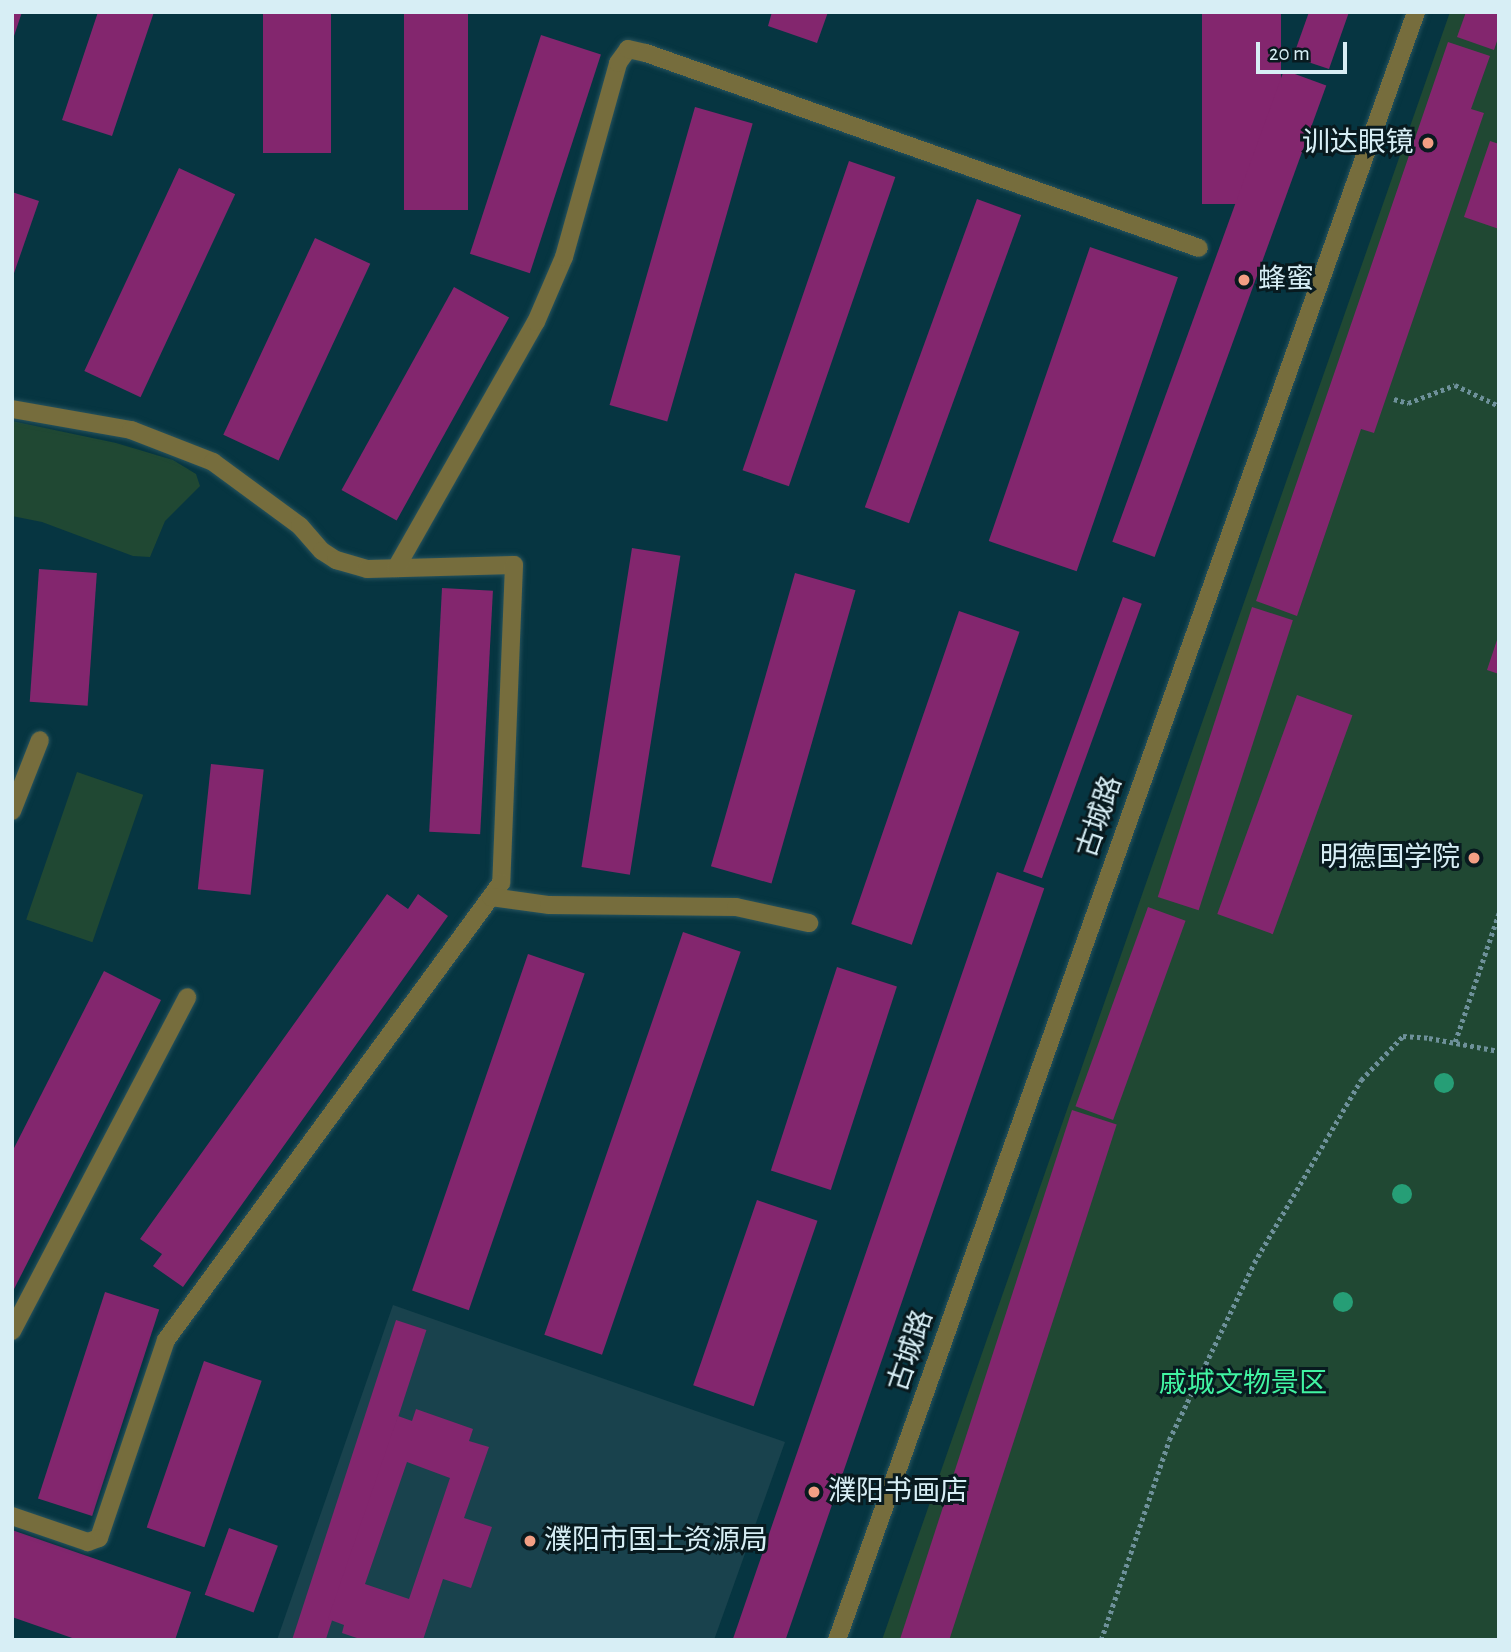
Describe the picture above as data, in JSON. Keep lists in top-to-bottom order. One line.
{"streets":{"street":["古城路"]},"parks":["戚城文物景区"],"places":["训达眼镜","蜂蜜","明德国学院","濮阳书画店","濮阳市国土资源局"],"scale_bar":"20 m"}
